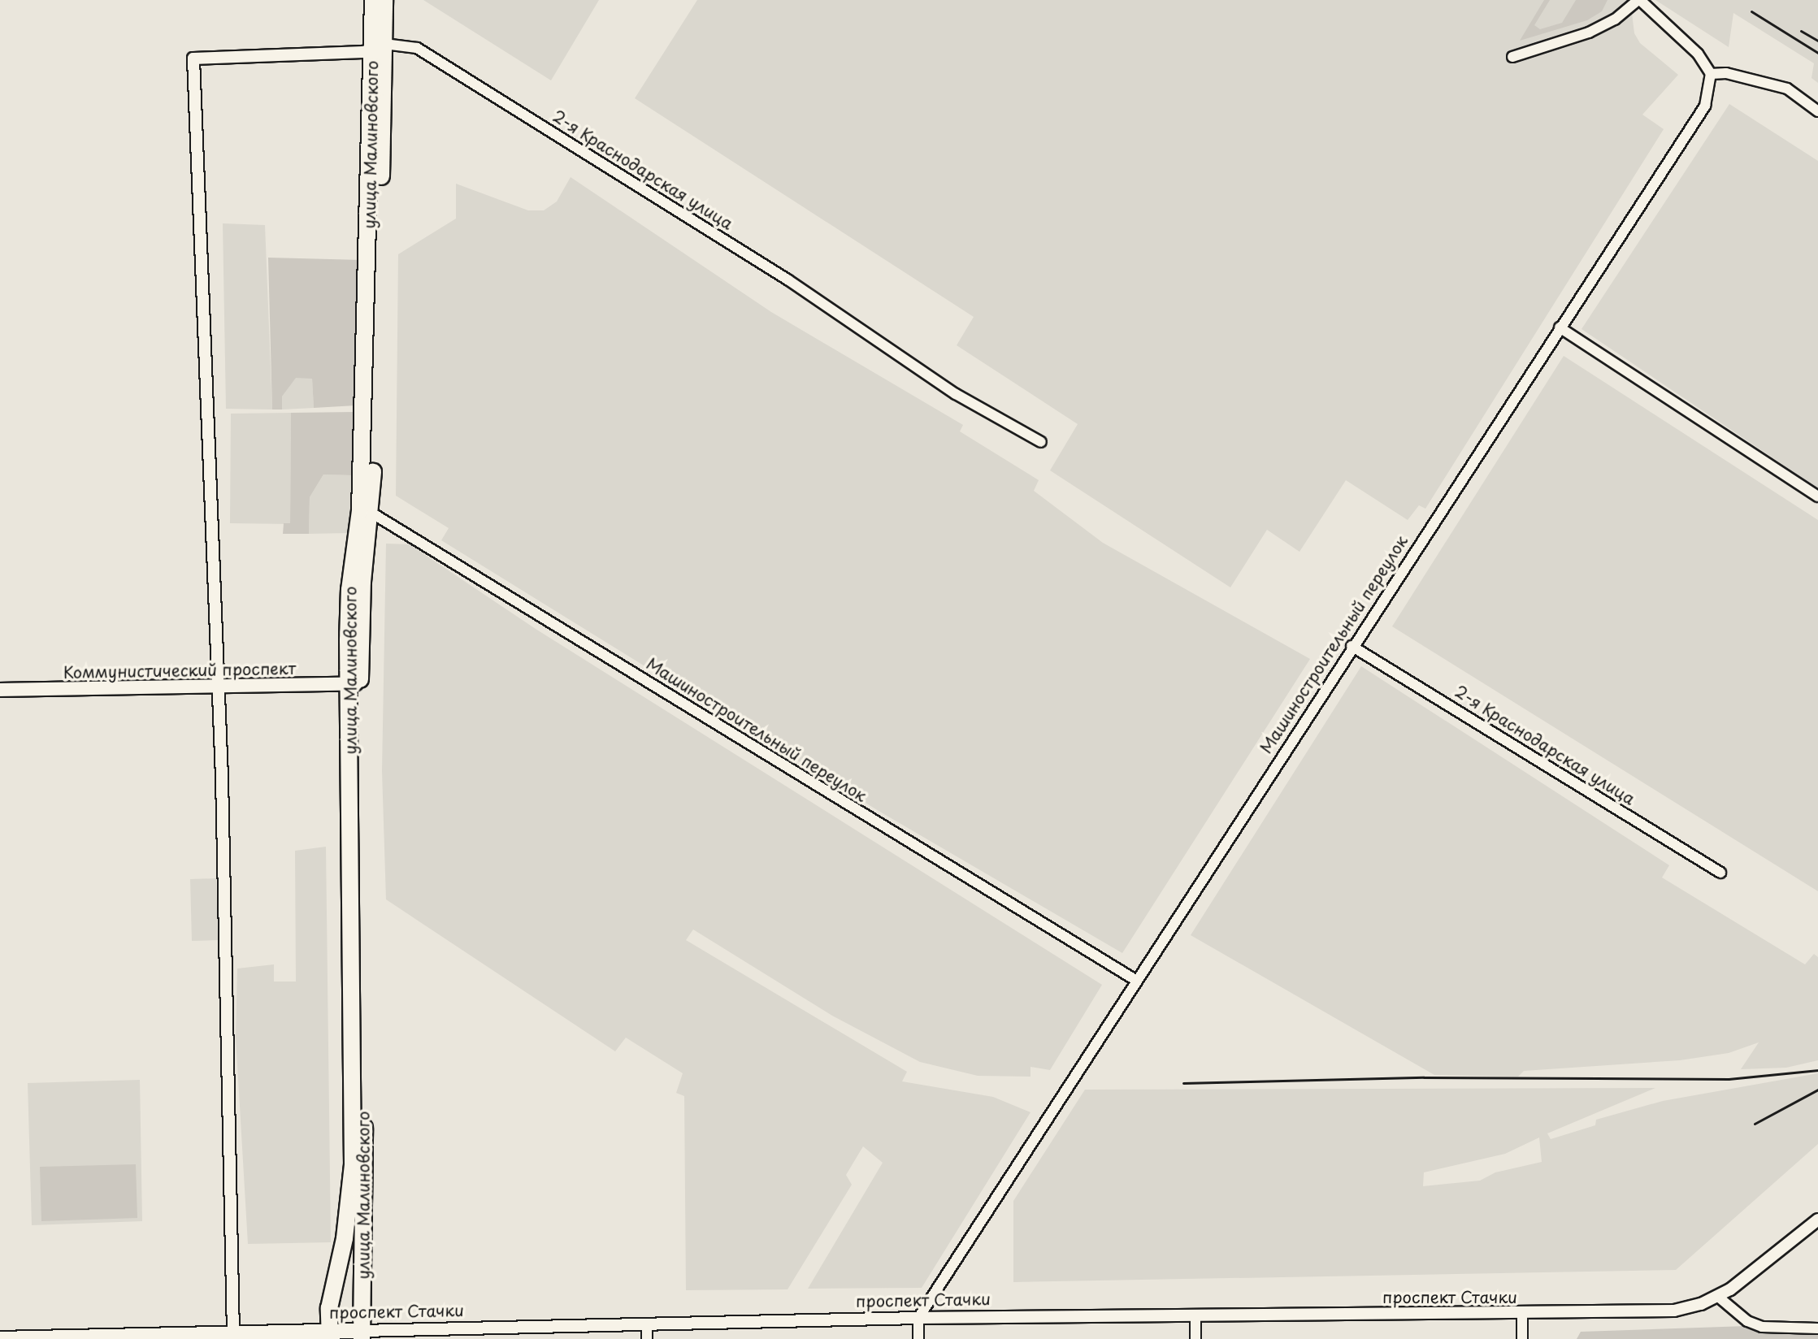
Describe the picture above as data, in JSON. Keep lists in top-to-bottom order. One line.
{"streets":{"highway":["улица Малиновского"],"main road":["Коммунистический проспект","проспект Стачки"],"street":["2-я Краснодарская улица","Машиностроительный переулок"]},"crossings":[["улица Малиновского","2-я Краснодарская улица"],["улица Малиновского","Машиностроительный переулок"],["улица Малиновского","Коммунистический проспект"],["улица Малиновского","проспект Стачки"],["2-я Краснодарская улица","Машиностроительный переулок"],["2-я Краснодарская улица","Коммунистический проспект"],["Машиностроительный переулок","проспект Стачки"]]}
